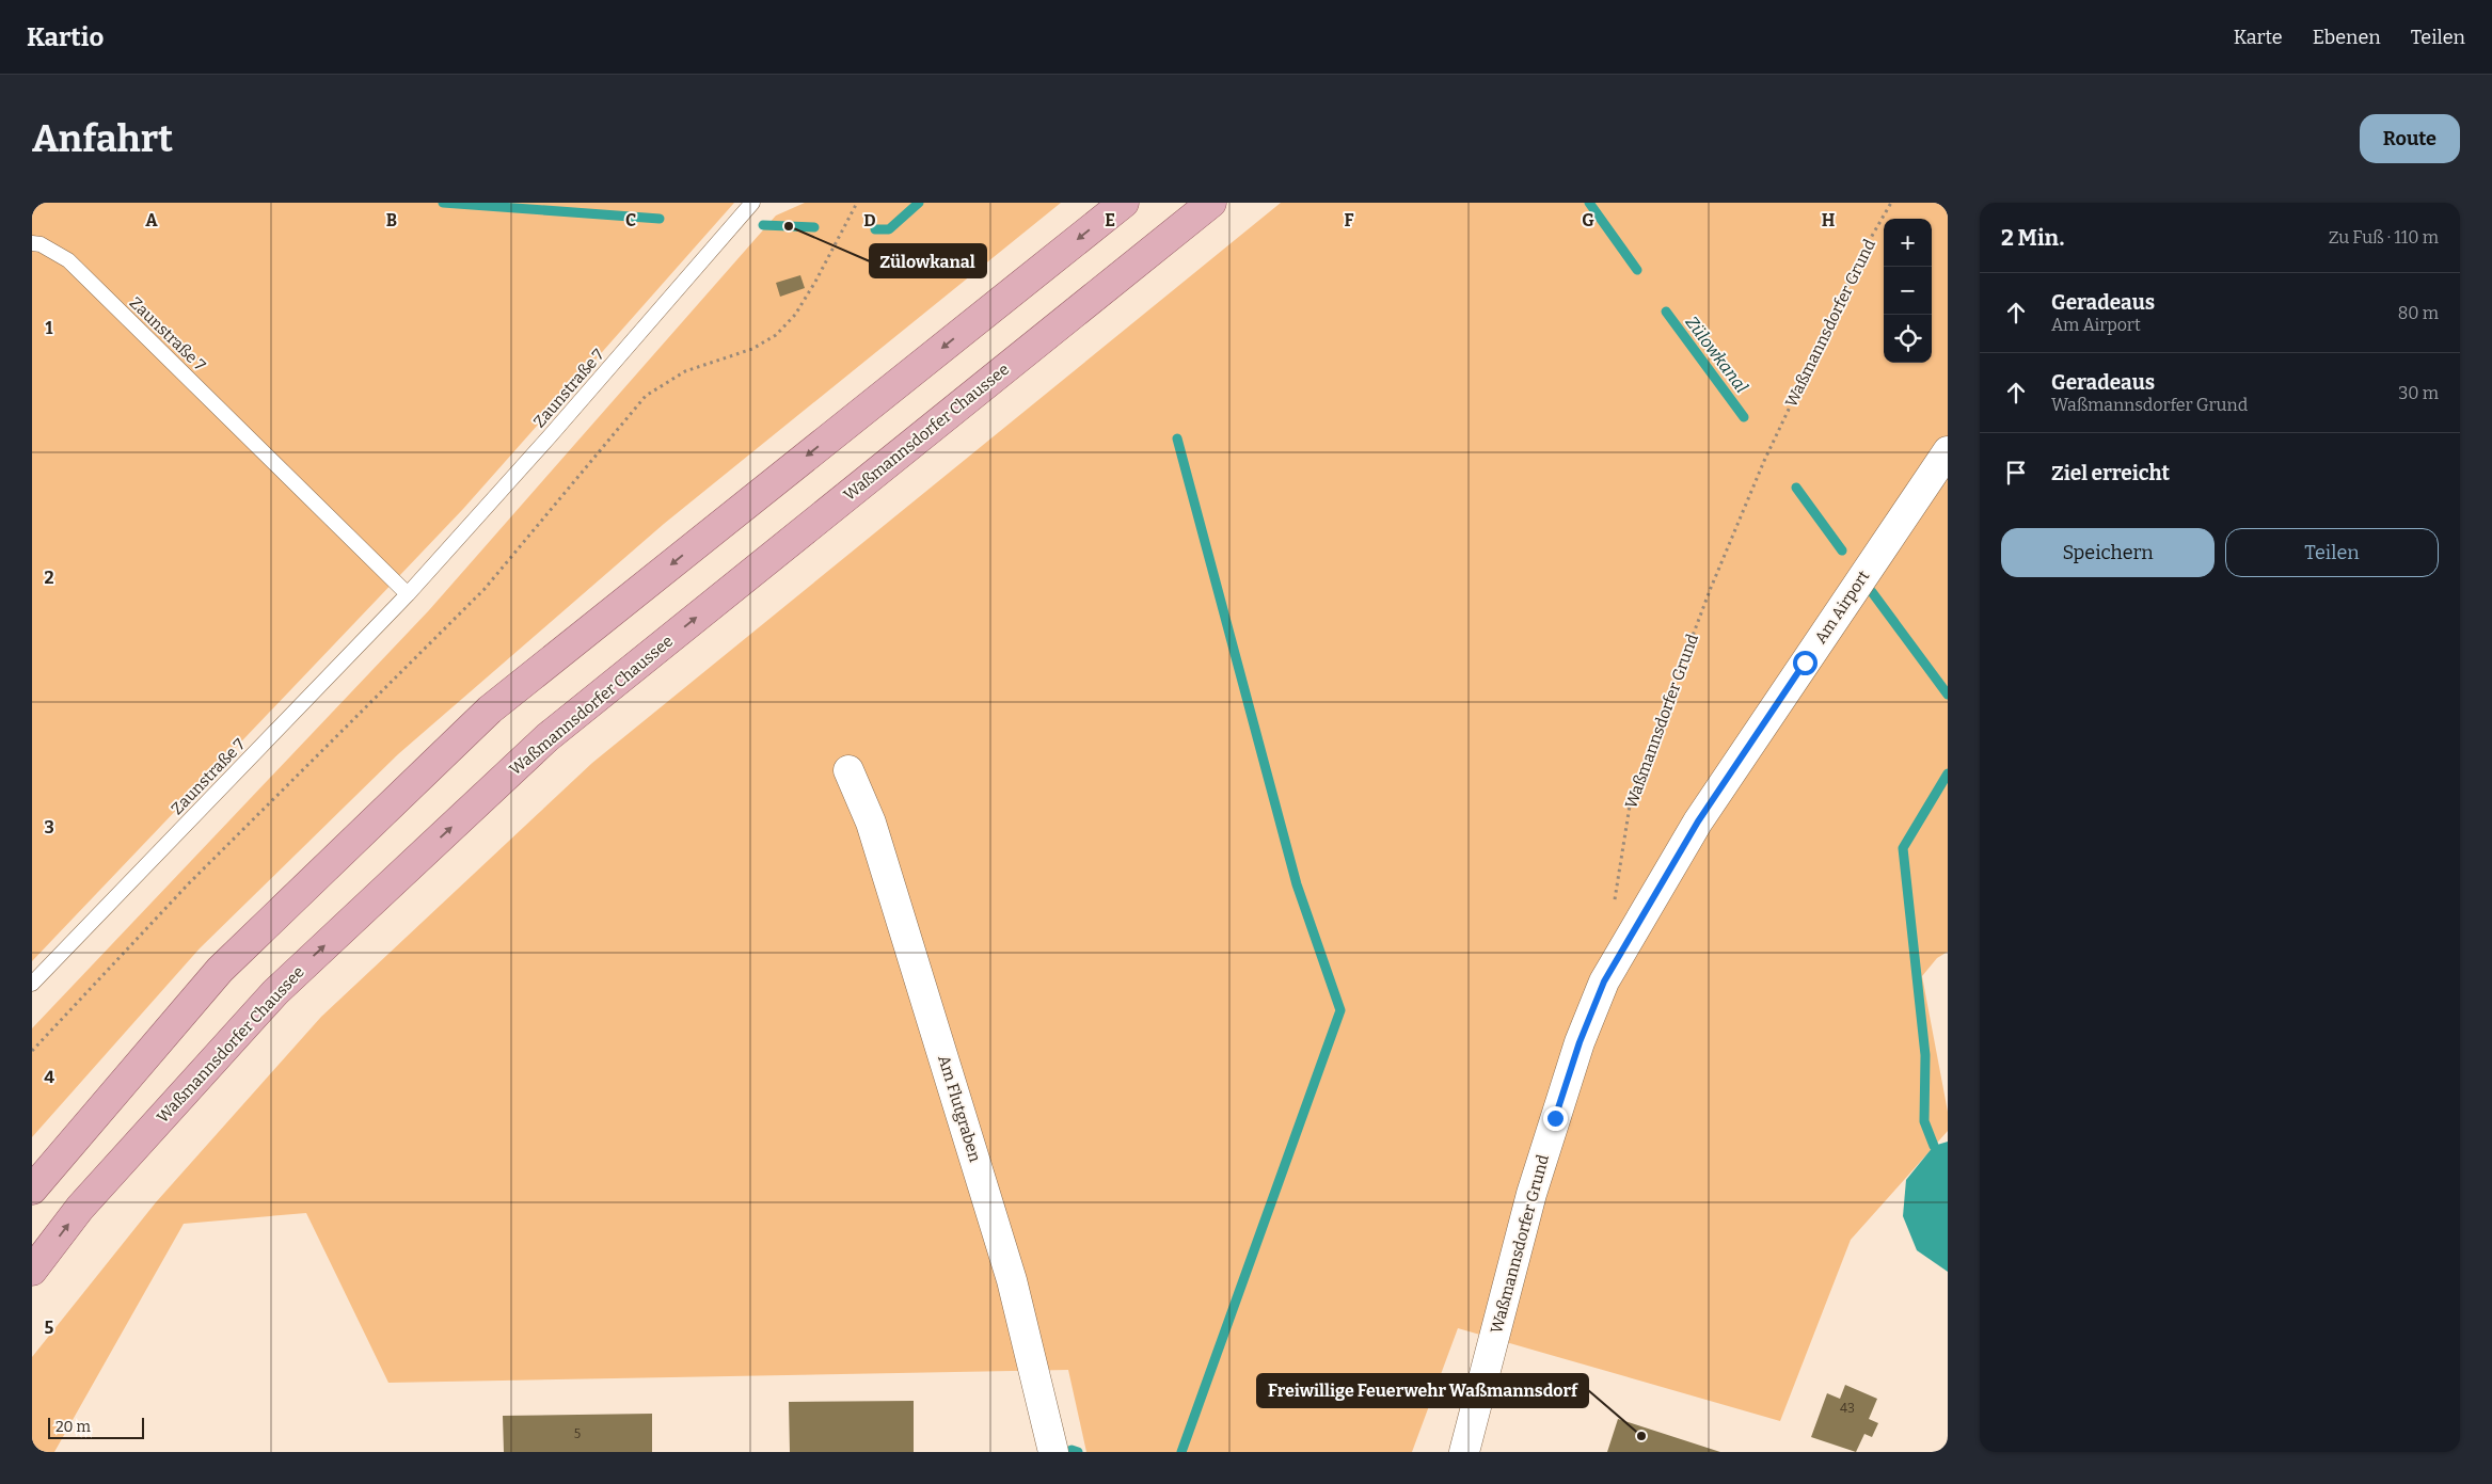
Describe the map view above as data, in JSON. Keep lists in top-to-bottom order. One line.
{"streets":{"main road":["Waßmannsdorfer Chaussee"],"street":["Waßmannsdorfer Grund","Am Airport","Am Flutgraben"],"lane":["Zaunstraße 7"]},"crossings":[["Waßmannsdorfer Grund","Am Airport"]],"water":["Zülowkanal"],"places":["Zülowkanal","Freiwillige Feuerwehr Waßmannsdorf"],"house_numbers":["43","5"],"scale_bar":"20 m","page":{"header":"Kartio","nav":["Karte","Ebenen","Teilen"],"buttons":["Route",["Speichern","Teilen"]],"title":"Anfahrt","heading":["2 Min.","Zu Fuß · 110 m"],"map_buttons":["+","−"],"list":[["Geradeaus","Am Airport","80 m"],["Geradeaus","Waßmannsdorfer Grund","30 m"],"Ziel erreicht"],"scale":"20 m"},"grid":{"columns":["A","B","C","D","E","F","G","H"],"rows":["1","2","3","4","5"]}}
